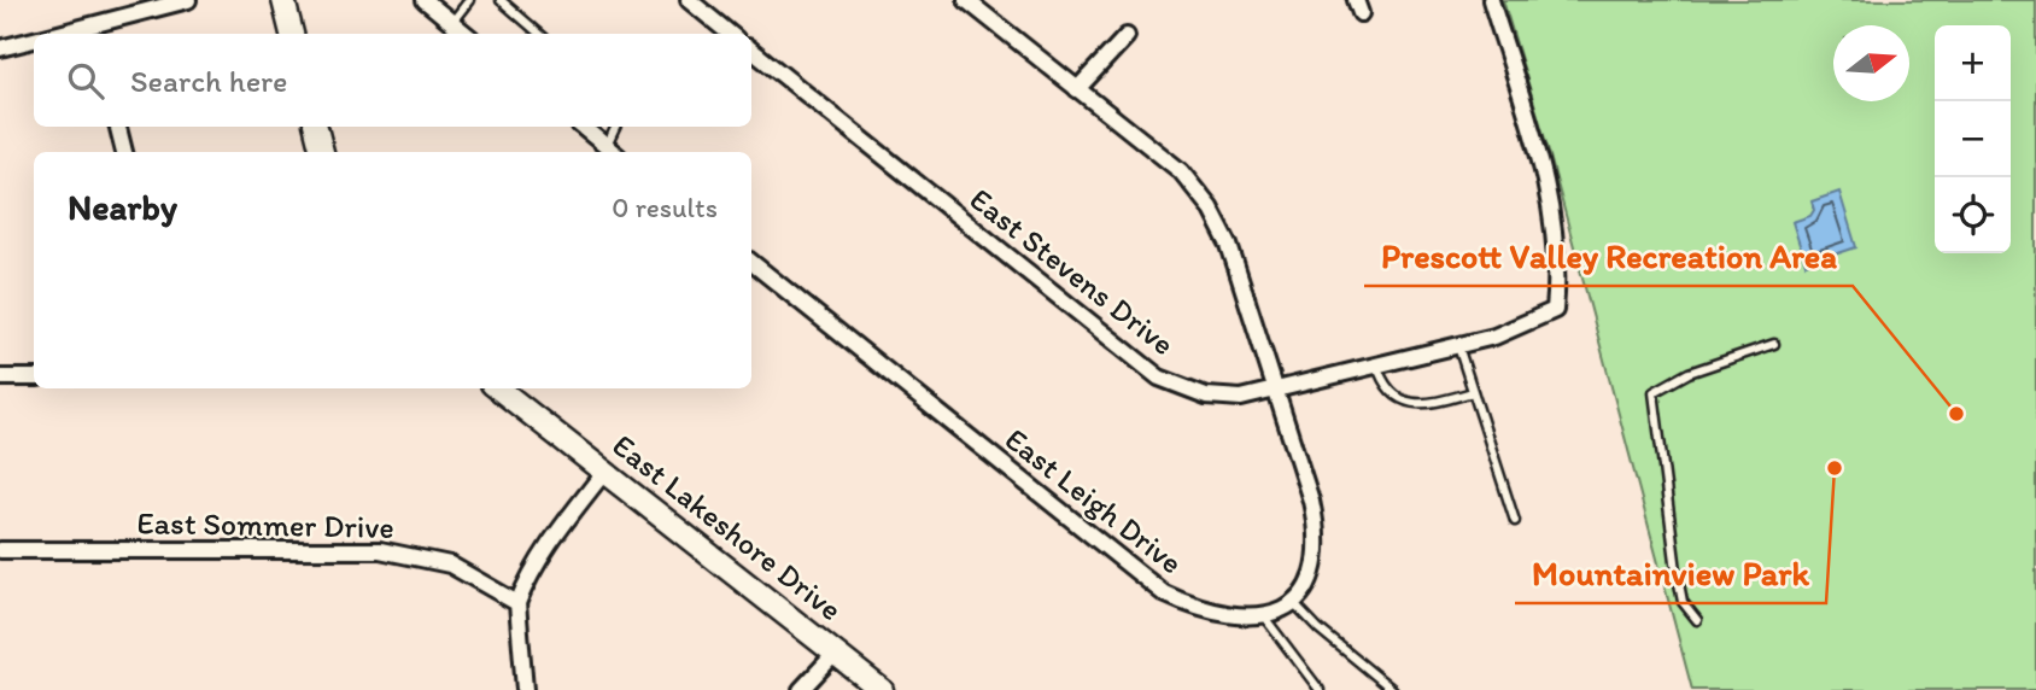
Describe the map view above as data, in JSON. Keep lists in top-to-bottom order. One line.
{"streets":{"main road":["East Lakeshore Drive"],"street":["East Stevens Drive","East Leigh Drive","East Sommer Drive"]},"places":["Prescott Valley Recreation Area","Mountainview Park"],"north":"right","page":{"map_buttons":["+","−"],"search":"Search here","heading":["Nearby","0 results"]}}
